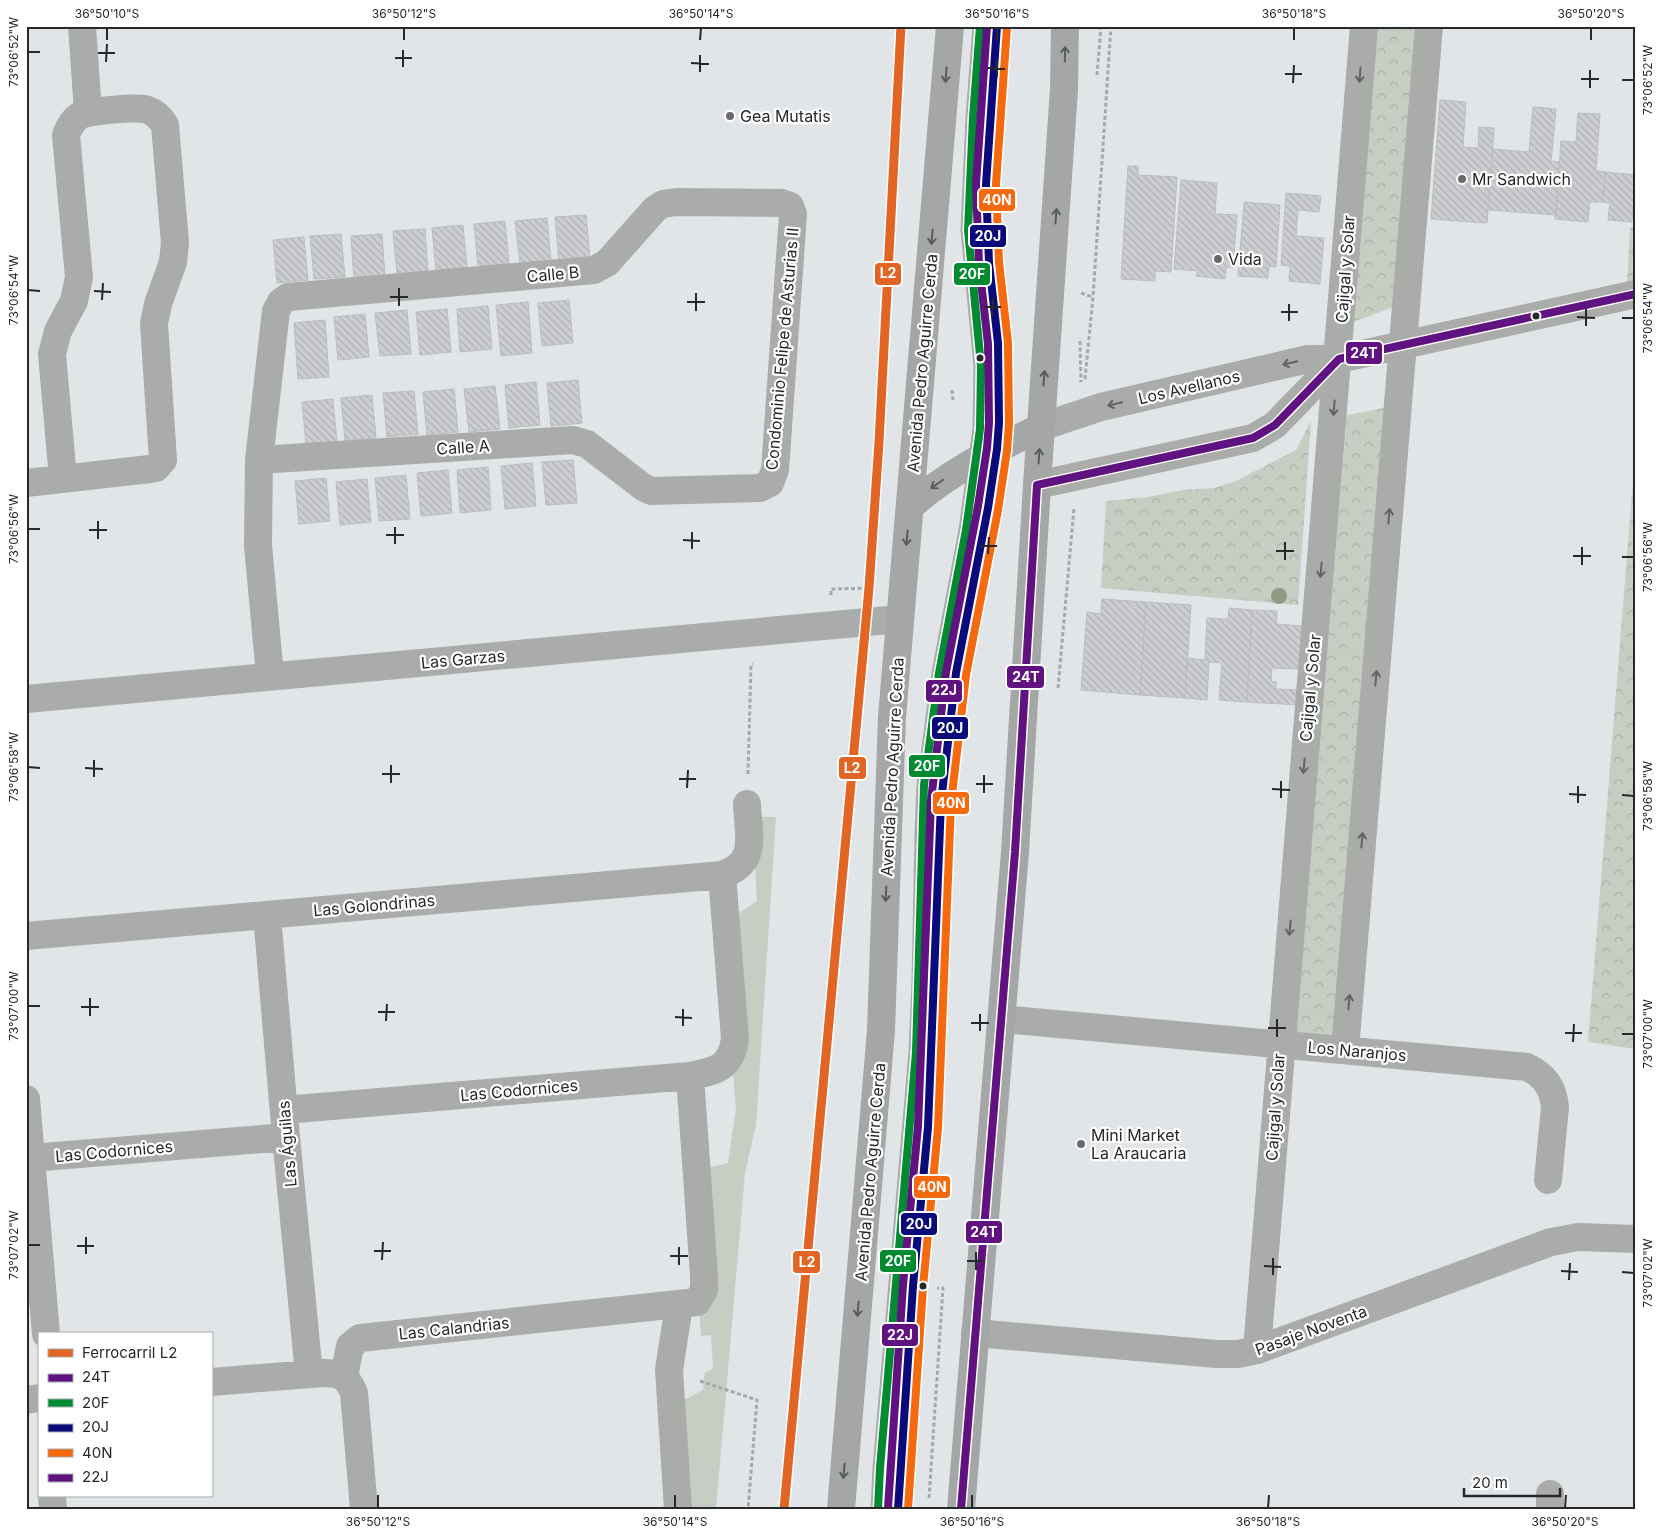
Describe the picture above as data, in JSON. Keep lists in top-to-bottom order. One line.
{"streets":{"highway":["Avenida Pedro Aguirre Cerda"],"street":["Cajigal y Solar","Calle B","Condominio Felipe de Asturias II","Los Avellanos","Calle A","Las Garzas","Las Golondrinas","Los Naranjos","Las Codornices","Las Águilas","Las Calandrias","Pasaje Noventa"]},"crossings":[["Cajigal y Solar","Los Avellanos"],["Cajigal y Solar","Los Naranjos"],["Cajigal y Solar","Pasaje Noventa"],["Calle B","Condominio Felipe de Asturias II"],["Calle B","Calle A"],["Condominio Felipe de Asturias II","Calle A"],["Avenida Pedro Aguirre Cerda","Las Garzas"],["Las Golondrinas","Las Codornices"],["Las Golondrinas","Las Águilas"],["Las Codornices","Las Águilas"],["Las Codornices","Las Calandrias"]],"places":["Gea Mutatis","Mr Sandwich","Vida","Mini Market La Araucaria"],"lines":["rail line L2","transit line 20F","transit line 20J","transit line 22J","transit line 40N","transit line 24T"],"legend":["Ferrocarril L2","24T","20F","20J","40N","22J"],"scale_bar":"20 m","coordinates":["36°50'10\"S","36°50'12\"S","36°50'14\"S","36°50'16\"S","36°50'18\"S","36°50'20\"S","73°06'52\"W","73°06'54\"W","73°06'56\"W","73°06'58\"W","73°07'00\"W","73°07'02\"W"]}
